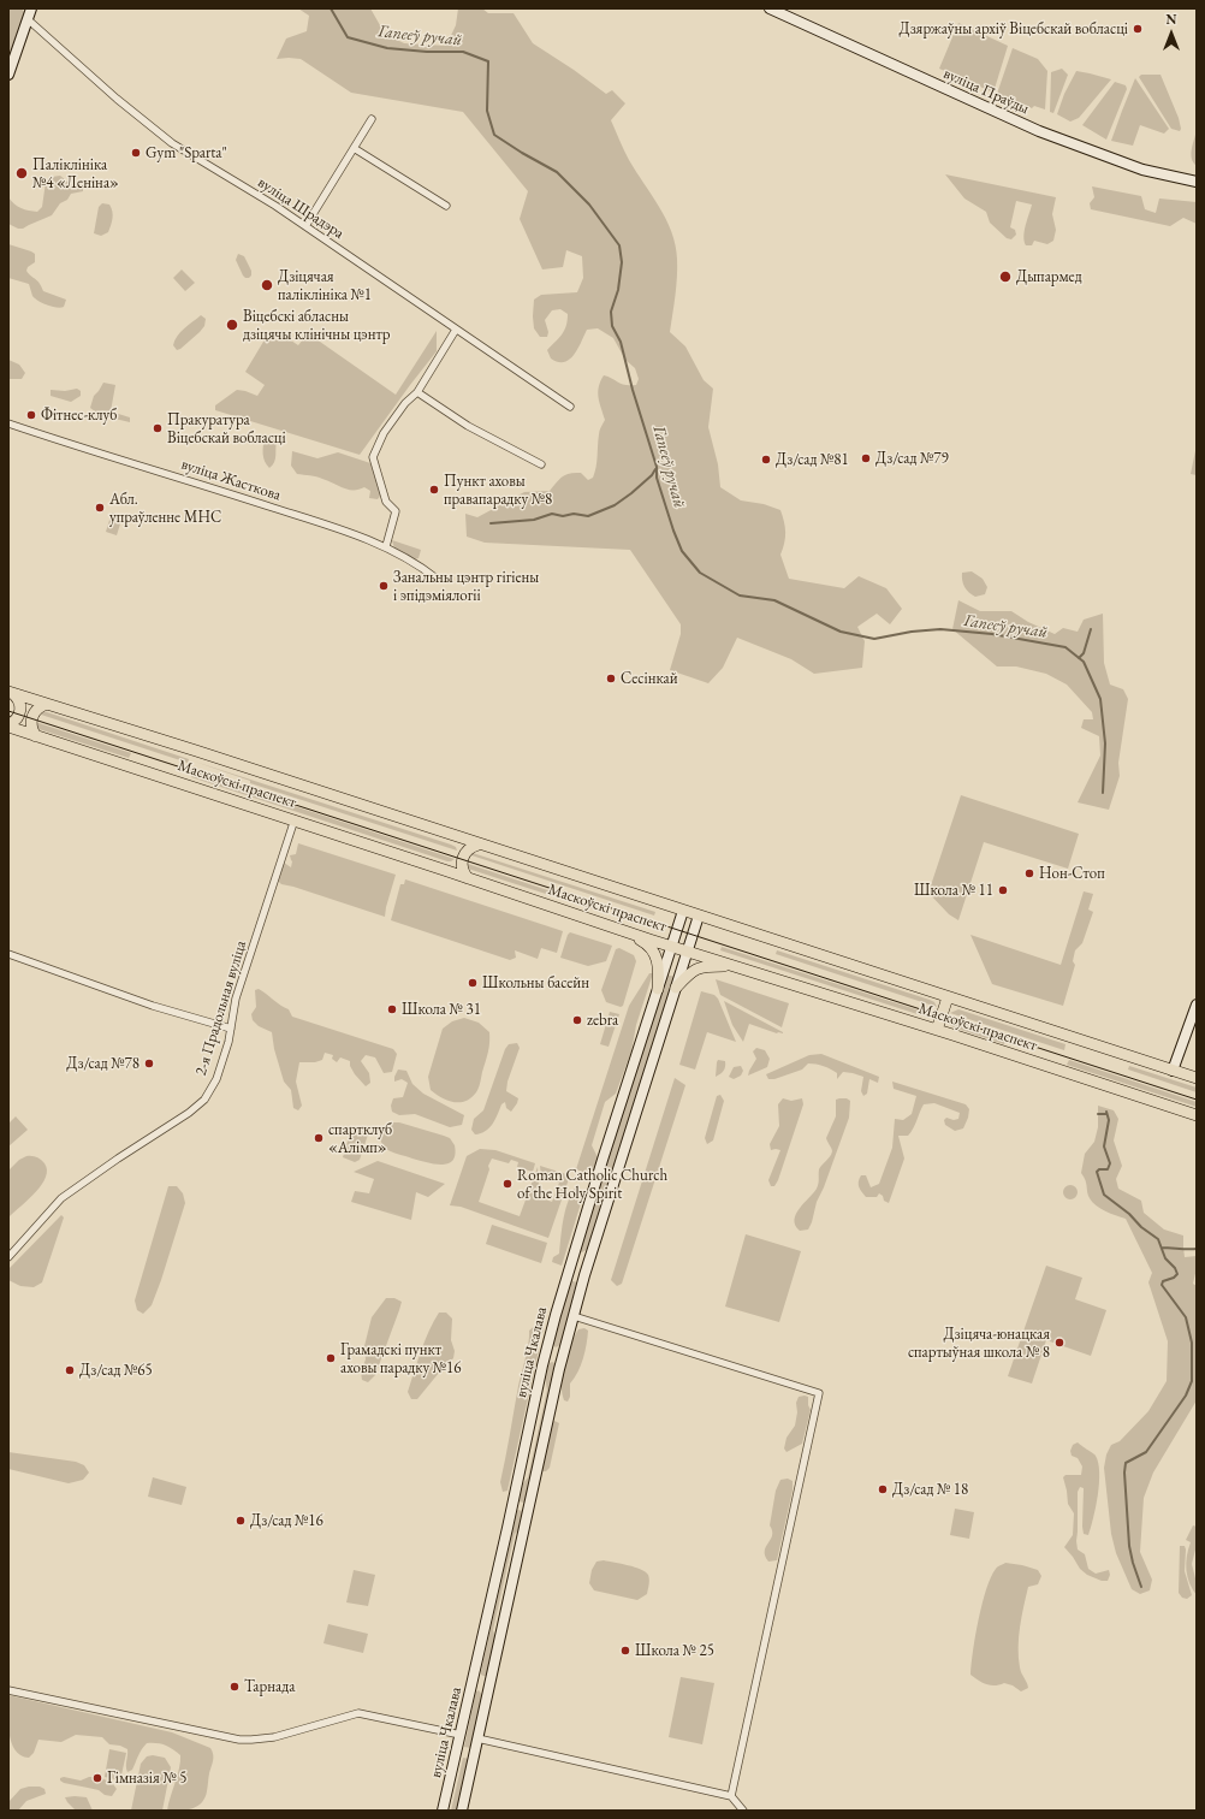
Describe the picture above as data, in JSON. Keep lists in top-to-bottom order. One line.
{"streets":{"main road":["вуліца Праўды","Маскоўскі праспект","вуліца Чкалава"],"street":["вуліца Шрадэра","вуліца Жасткова","2-я Прадольная вуліца"]},"crossings":[["Маскоўскі праспект","2-я Прадольная вуліца"],["Маскоўскі праспект","вуліца Чкалава"]],"water":["Гапееў ручай"],"places":["Дзяржаўны архіў Віцебскай вобласці","Gym \"Sparta\"","Паліклініка №4 «Леніна»","Дыпармед","Дзіцячая паліклініка №1","Віцебскі абласны дзіцячы клінічны цэнтр","Фітнес-клуб","Пракуратура Віцебскай вобласці","Дз/сад №79","Дз/сад №81","Пункт аховы правапарадку №8","Абл. упраўленне МНС","Занальны цэнтр гігіены і эпідэміялогіі","Сесінкай","Нон-Стоп","Школа № 11","Школьны басейн","Школа № 31","zebra","Дз/сад №78","спартклуб «Алімп»","Roman Catholic Church of the Holy Spirit","Дзіцяча-юнацкая спартыўная школа № 8","Грамадскі пункт аховы парадку №16","Дз/сад №65","Дз/сад № 18","Дз/сад №16","Школа № 25","Тарнада","Гімназія № 5"],"north":"top"}
